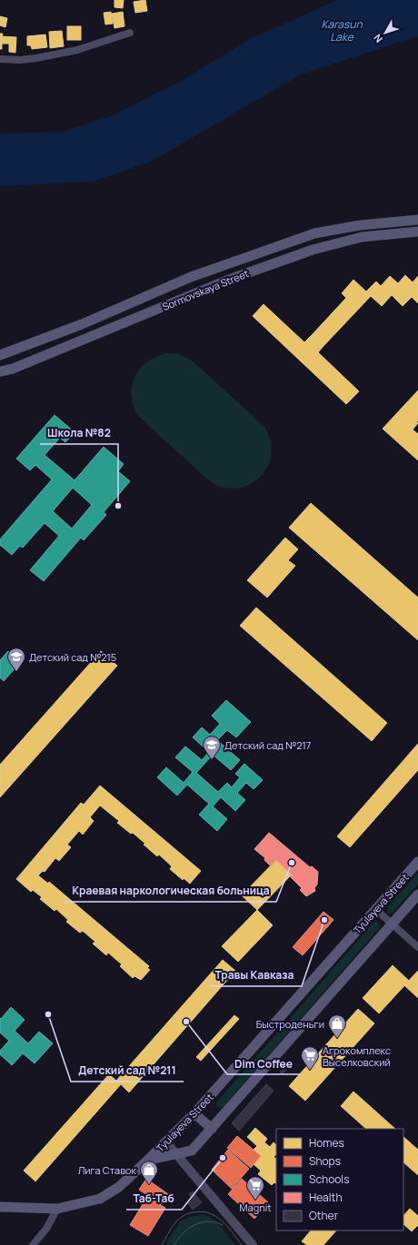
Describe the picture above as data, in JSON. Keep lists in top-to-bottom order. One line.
{"streets":{"main road":["Sormovskaya Street","Tyulayeva Street"]},"water":["Karasun Lake"],"places":{"other":["Школа №82","Краевая наркологическая больница","Травы Кавказа","Детский сад №211","Dim Coffee","Таб-Таб"],"school or university":["Детский сад №215","Детский сад №217"],"shop":["Быстроденьги","Лига Ставок"],"supermarket":["Агрокомплекс Выселковский","Magnit"]},"legend":["Homes","Shops","Schools","Health","Other"],"north":"bottom left"}
